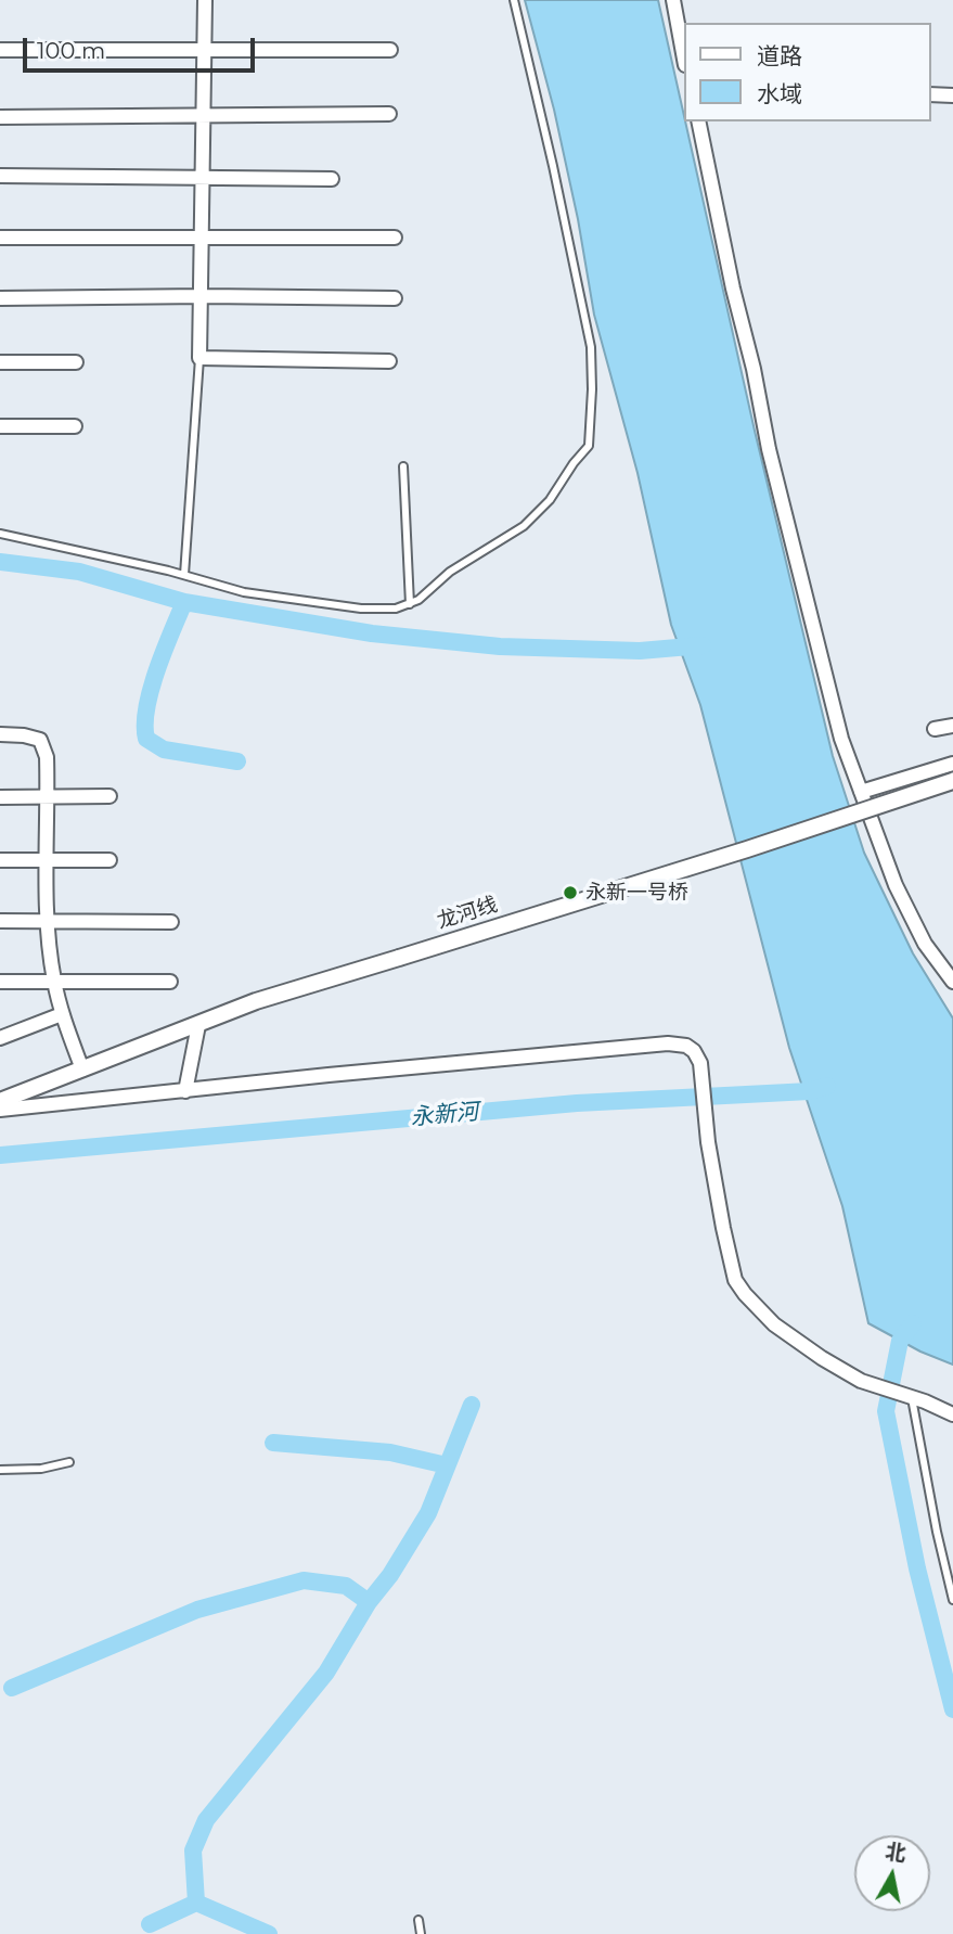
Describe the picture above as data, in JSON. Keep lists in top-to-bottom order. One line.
{"streets":{"street":["龙河线"]},"water":["永新河"],"places":["永新一号桥"],"legend":["道路","水域"],"scale_bar":"100 m","north":"top"}
